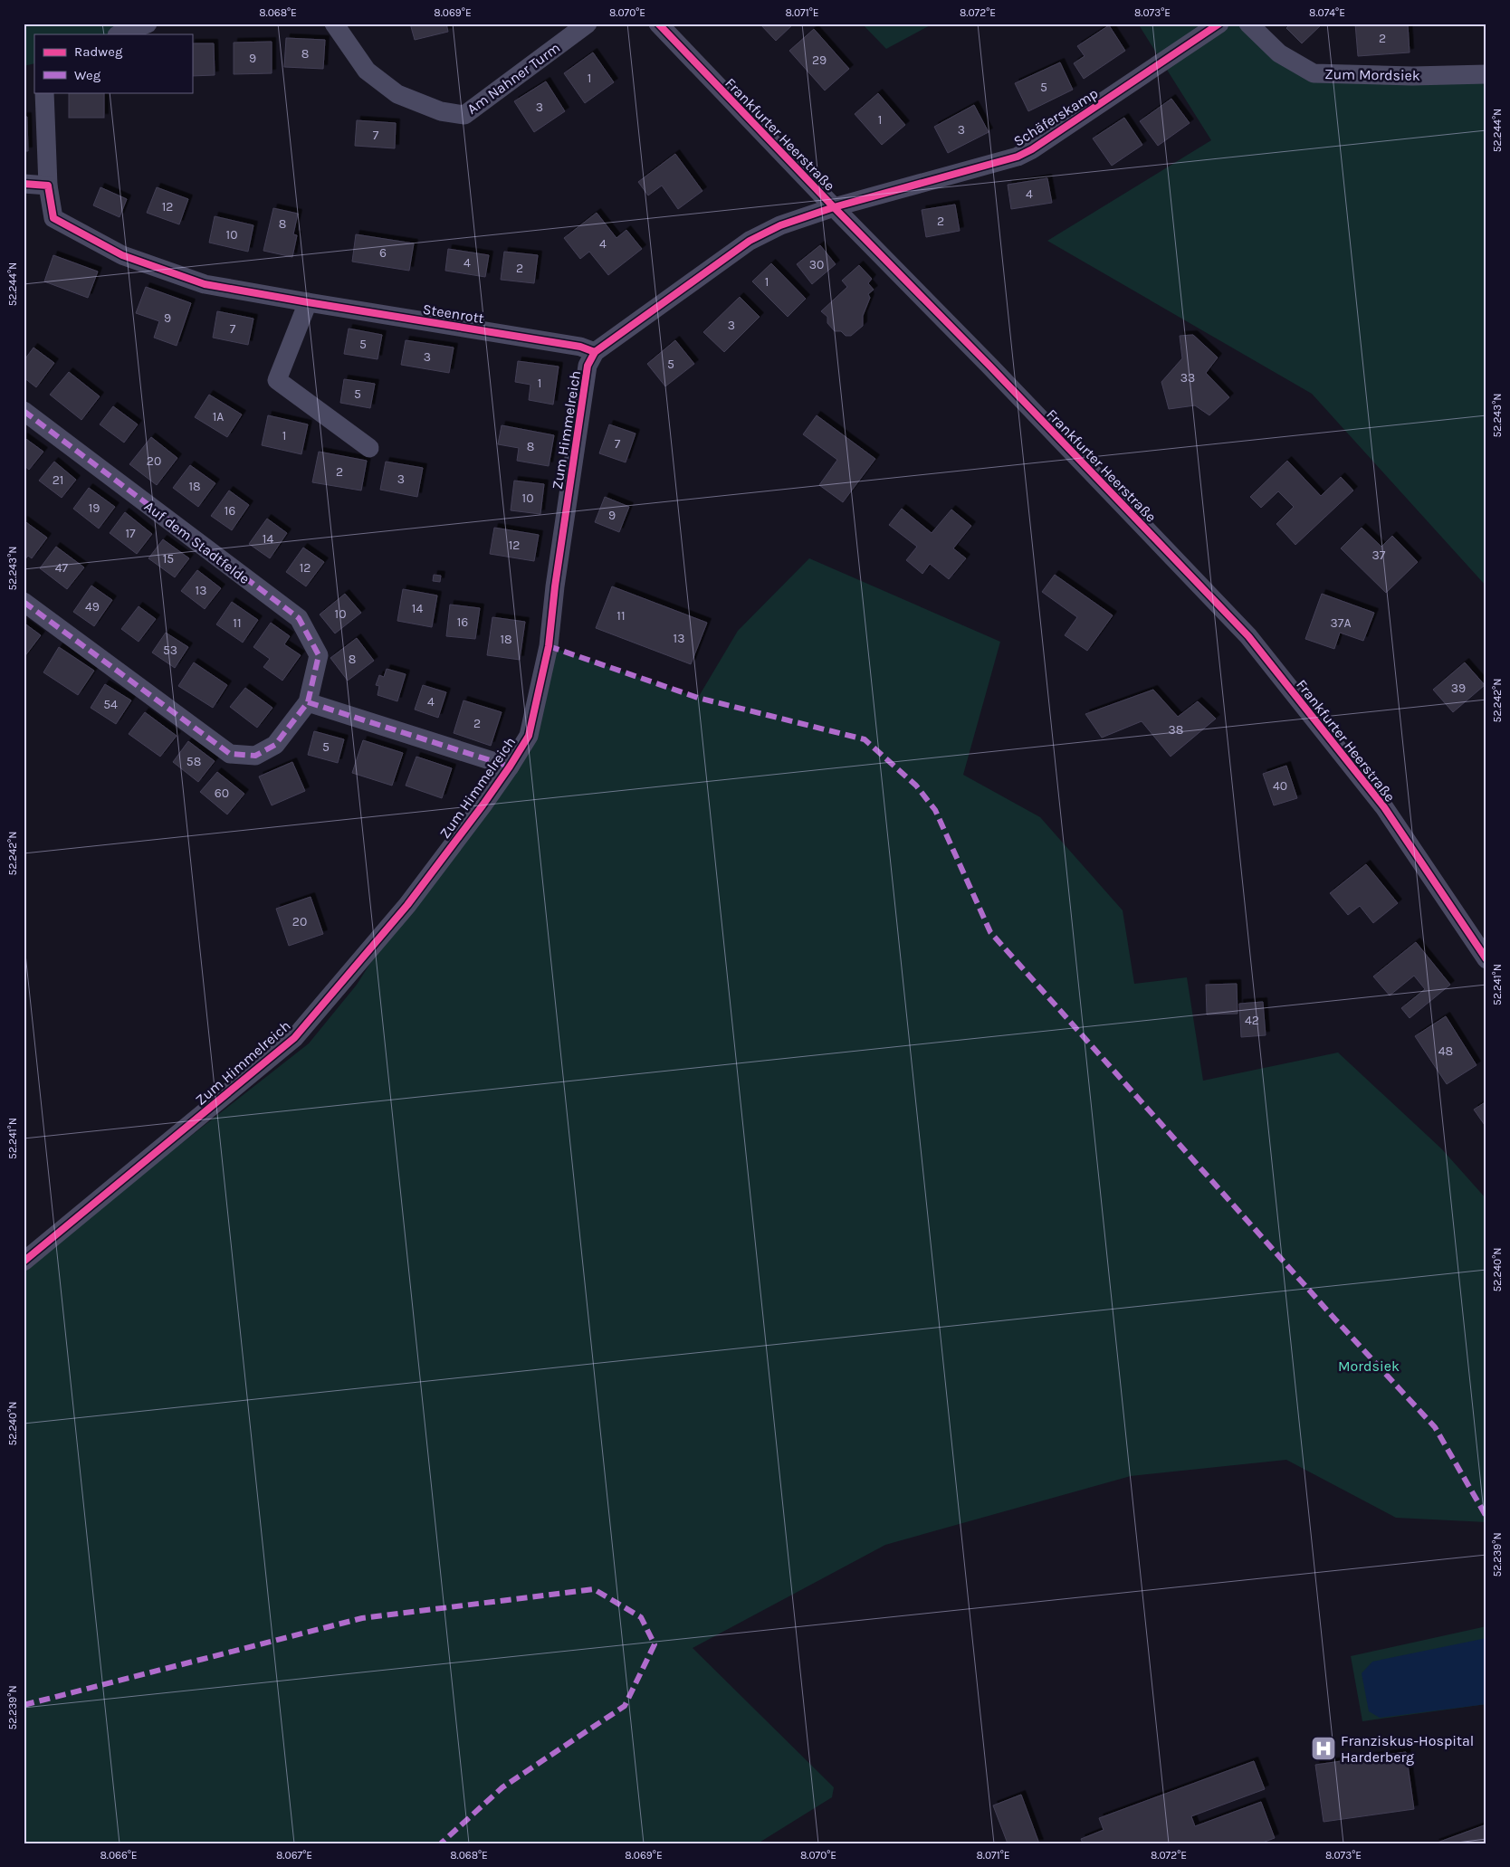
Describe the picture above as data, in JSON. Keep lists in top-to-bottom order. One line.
{"streets":{"street":["Zum Mordsiek","Am Nahner Turm","Schäferskamp","Frankfurter Heerstraße","Steenrott","Zum Himmelreich","Auf dem Stadtfelde"]},"crossings":[["Schäferskamp","Frankfurter Heerstraße"],["Steenrott","Zum Himmelreich"]],"parks":["Mordsiek"],"places":{"hospital":["Franziskus-Hospital Harderberg"]},"house_numbers":["2","8","9","29","1","5","3","1","3","7","4","12","2","8","10","4","6","4","30","2","1","9","3","7","5","3","5","33","1","5","1A","1","7","8","20","2","3","21","18","10","19","16","9","17","14","12","37","15","47","12","13","49","14","10","11","16","11","37A","13","18","53","8","39","4","54","2","38","5","58","40","60","20","42","48"],"legend":["Radweg","Weg"],"coordinates":["8.068°E","8.069°E","8.070°E","8.071°E","8.072°E","8.073°E","8.074°E","52.244°N","52.243°N","52.242°N","52.241°N","52.240°N","52.239°N","8.066°E","8.067°E"]}
